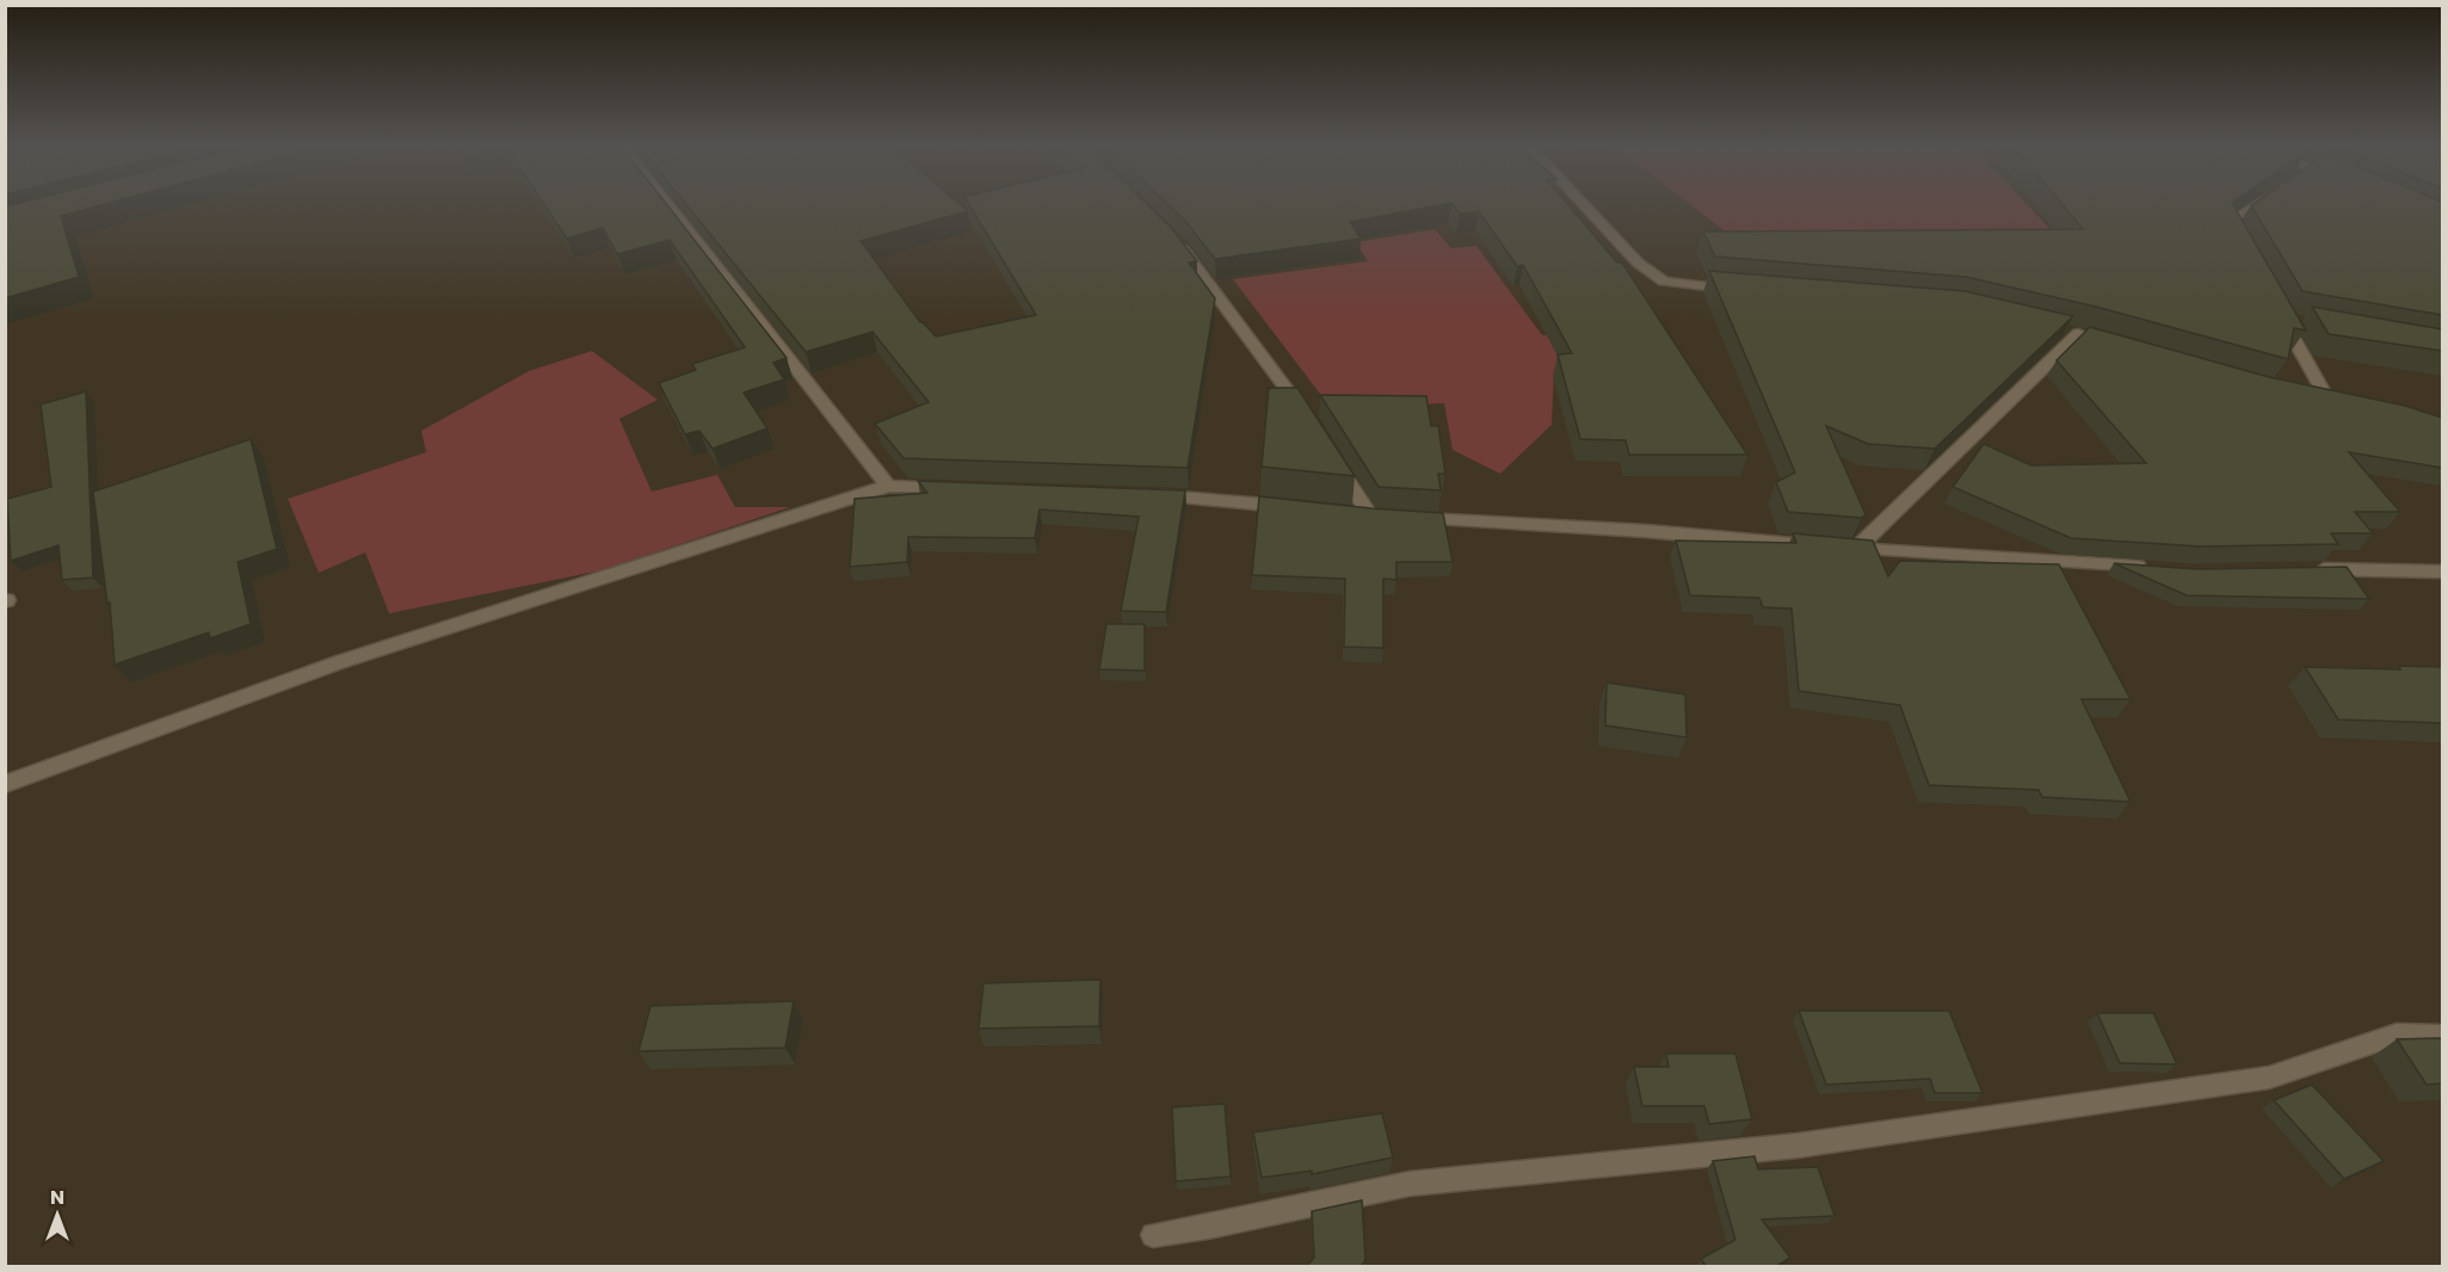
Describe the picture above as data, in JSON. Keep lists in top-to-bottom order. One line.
{"north":"top"}
